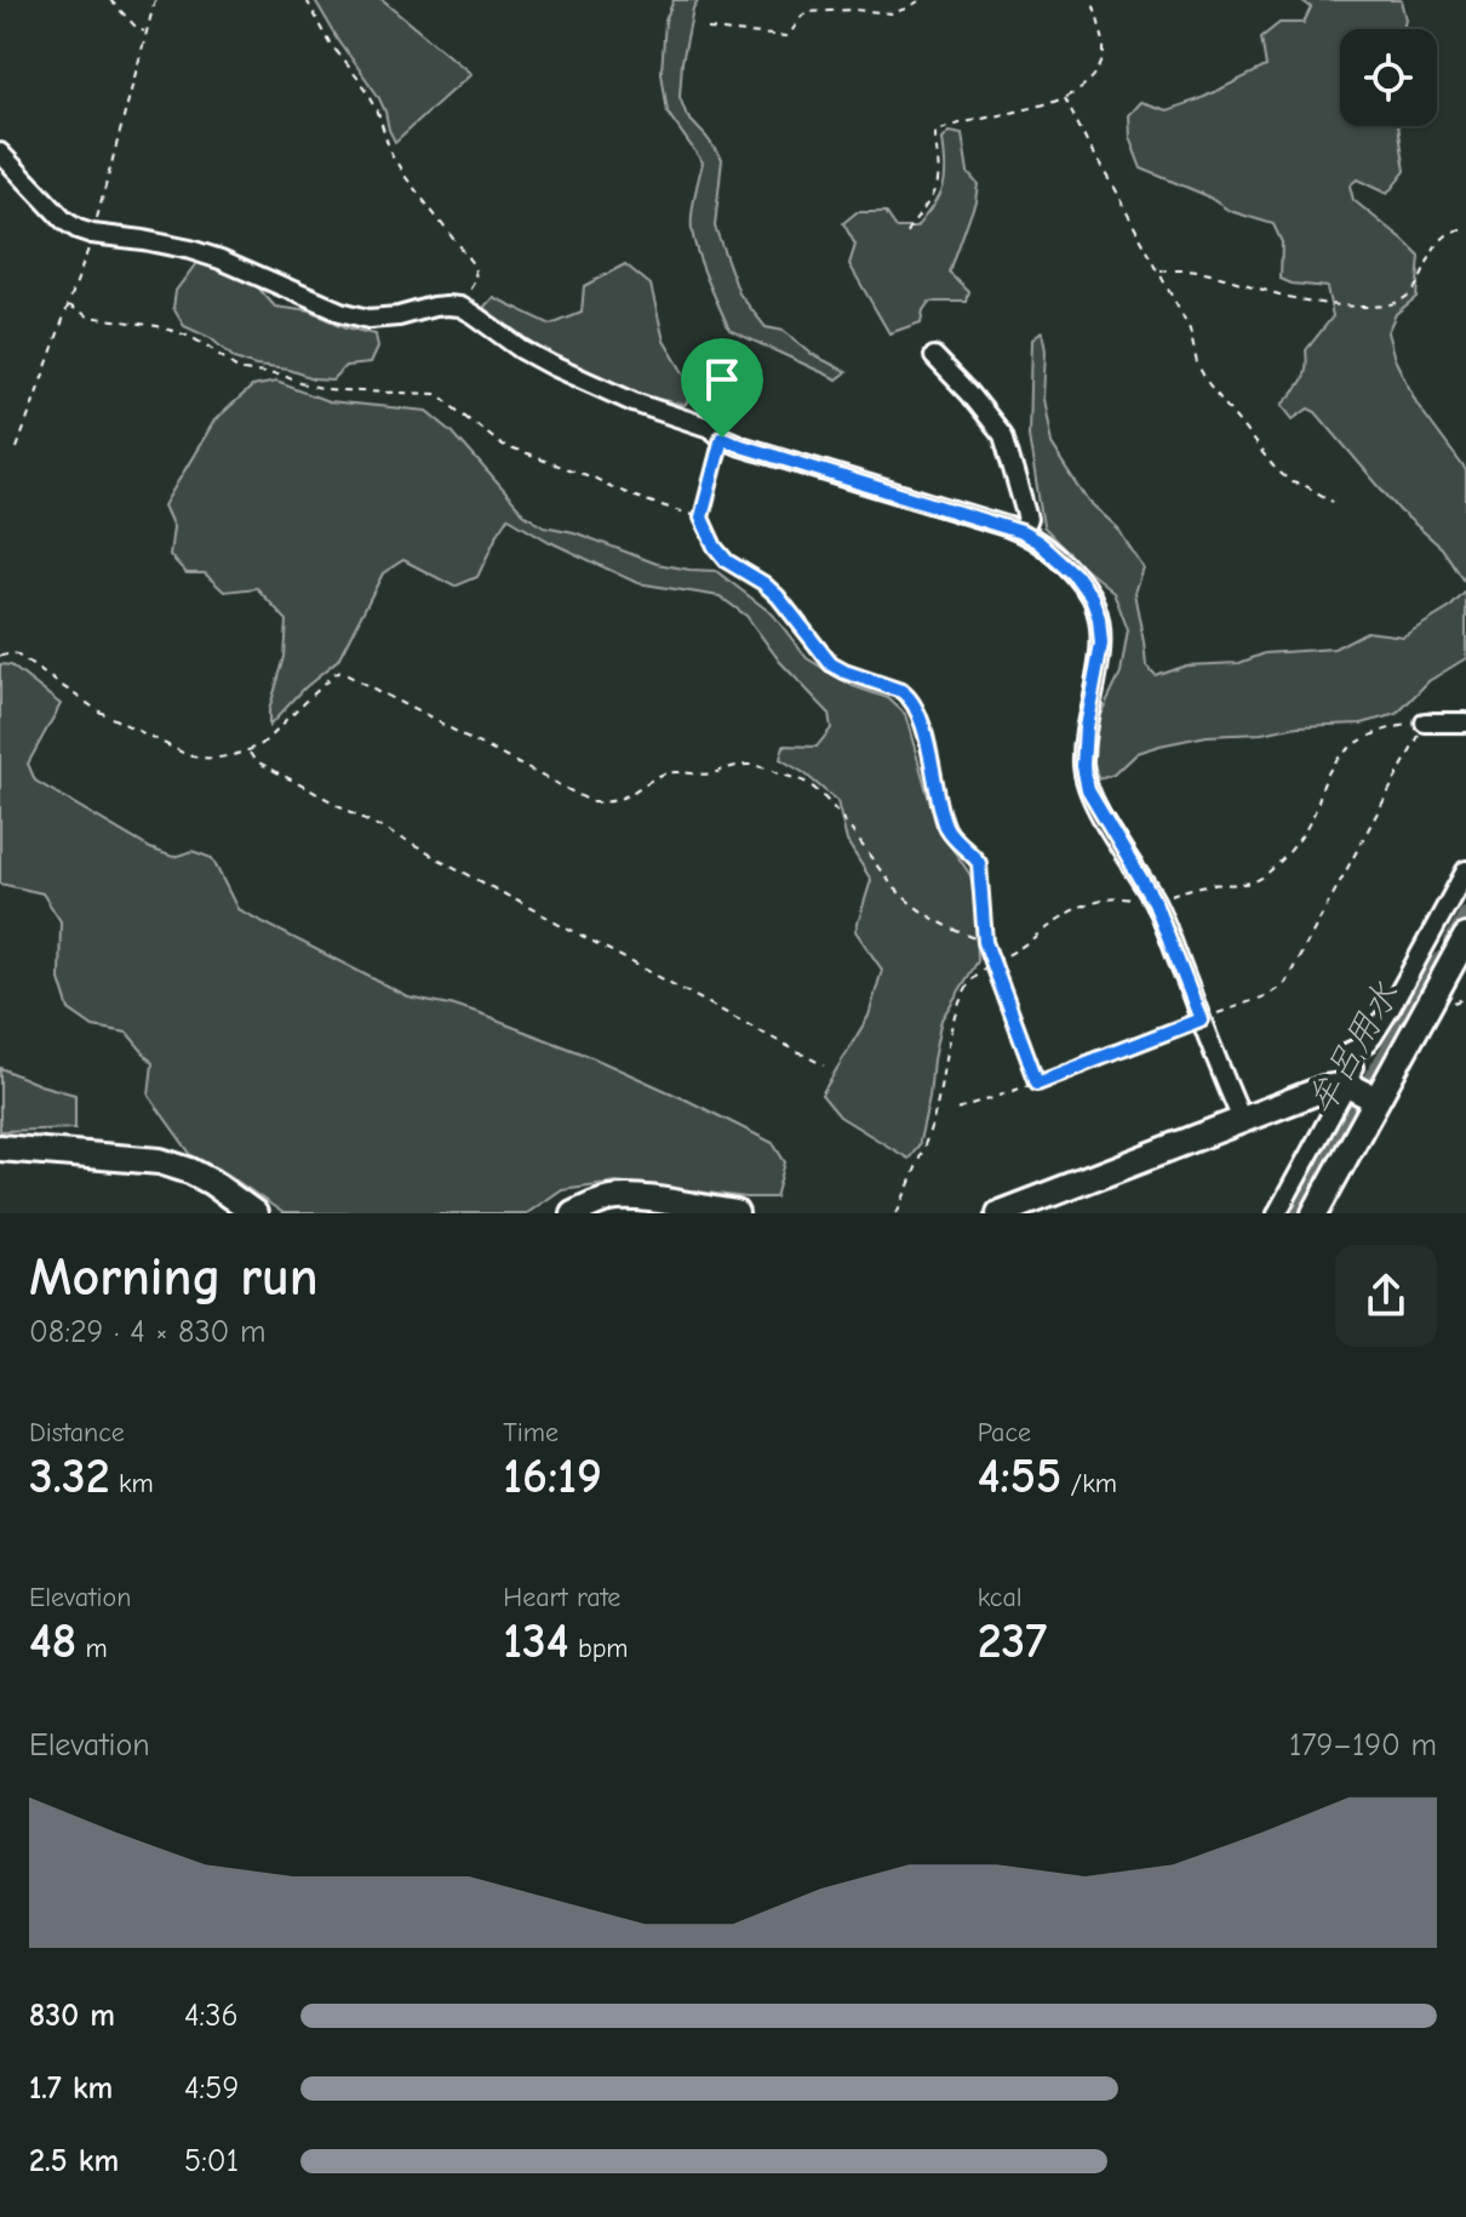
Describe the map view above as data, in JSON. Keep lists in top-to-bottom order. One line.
{"water":["牟呂用水"],"page":{"heading":["Morning run","08:29 · 4 × 830 m"],"stats":[["Distance","3.32 km"],["Time","16:19"],["Pace","4:55 /km"],["Elevation","48 m"],["Heart rate","134 bpm"],["kcal","237"]],"chart":["Elevation","179–190 m"],"list":[{"name":"830 m","note":"4:36"},{"name":"1.7 km","note":"4:59"},{"name":"2.5 km","note":"5:01"}]}}
